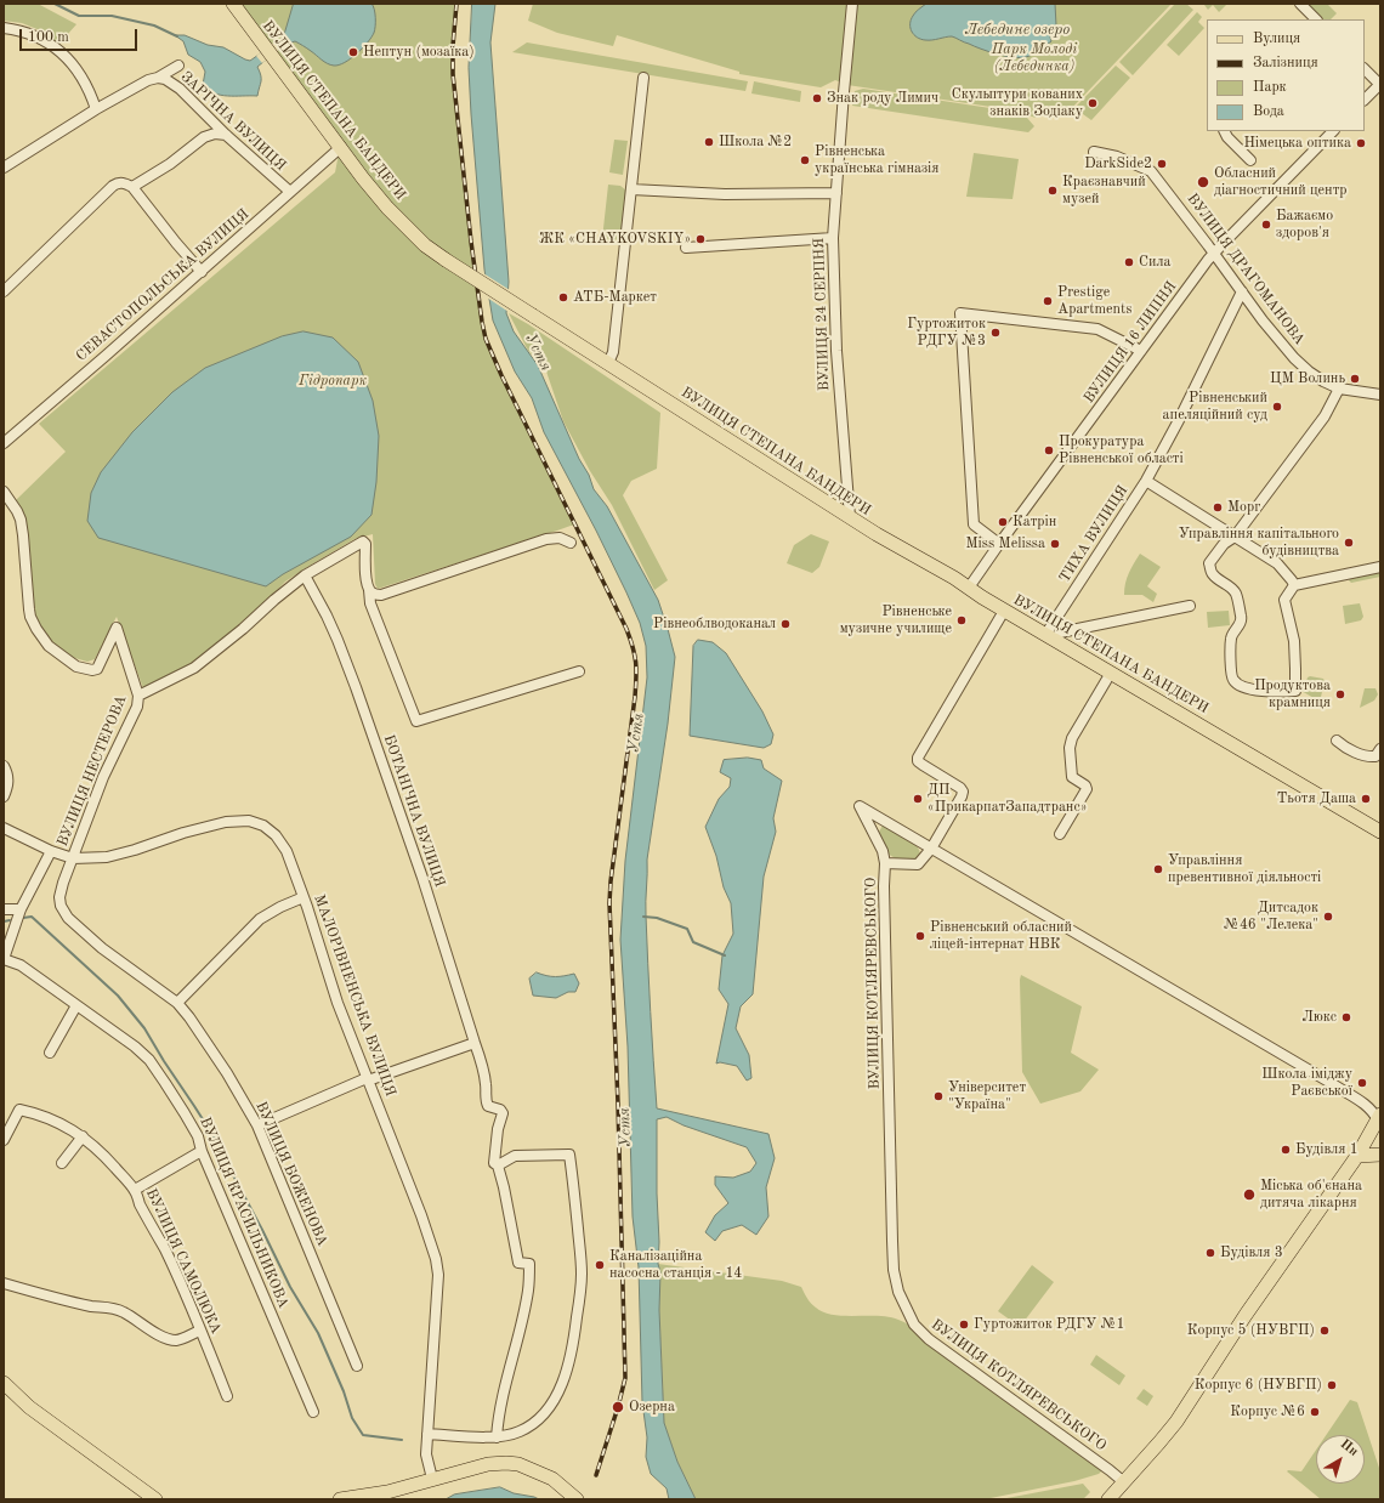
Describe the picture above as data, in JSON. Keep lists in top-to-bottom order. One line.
{"streets":{"main road":["ВУЛИЦЯ СТЕПАНА БАНДЕРИ"],"street":["ЗАРІЧНА ВУЛИЦЯ","ВУЛИЦЯ ДРАГОМАНОВА","СЕВАСТОПОЛЬСЬКА ВУЛИЦЯ","ВУЛИЦЯ 24 СЕРПНЯ","ВУЛИЦЯ 16 ЛИПНЯ","ТИХА ВУЛИЦЯ","ВУЛИЦЯ НЕСТЕРОВА","БОТАНІЧНА ВУЛИЦЯ","ВУЛИЦЯ КОТЛЯРЕВСЬКОГО","МАЛОРІВНЕНСЬКА ВУЛИЦЯ","ВУЛИЦЯ БОЖЕНОВА","ВУЛИЦЯ КРАСИЛЬНИКОВА","ВУЛИЦЯ САМОЛЮКА"]},"crossings":[["ВУЛИЦЯ СТЕПАНА БАНДЕРИ","СЕВАСТОПОЛЬСЬКА ВУЛИЦЯ"],["ВУЛИЦЯ СТЕПАНА БАНДЕРИ","ВУЛИЦЯ 24 СЕРПНЯ"],["ВУЛИЦЯ СТЕПАНА БАНДЕРИ","ВУЛИЦЯ 16 ЛИПНЯ"],["ВУЛИЦЯ СТЕПАНА БАНДЕРИ","ТИХА ВУЛИЦЯ"],["ВУЛИЦЯ СТЕПАНА БАНДЕРИ","ВУЛИЦЯ КОТЛЯРЕВСЬКОГО"],["ЗАРІЧНА ВУЛИЦЯ","СЕВАСТОПОЛЬСЬКА ВУЛИЦЯ"],["ВУЛИЦЯ ДРАГОМАНОВА","ВУЛИЦЯ 16 ЛИПНЯ"],["ВУЛИЦЯ ДРАГОМАНОВА","ТИХА ВУЛИЦЯ"],["ВУЛИЦЯ НЕСТЕРОВА","БОТАНІЧНА ВУЛИЦЯ"],["ВУЛИЦЯ НЕСТЕРОВА","МАЛОРІВНЕНСЬКА ВУЛИЦЯ"],["ВУЛИЦЯ НЕСТЕРОВА","ВУЛИЦЯ БОЖЕНОВА"],["МАЛОРІВНЕНСЬКА ВУЛИЦЯ","ВУЛИЦЯ БОЖЕНОВА"]],"water":["Лебедине озеро","Устя"],"parks":["Парк Молоді (Лебединка)","Гідропарк"],"places":["Нептун (мозаїка)","Знак роду Лимич","Скульптури кованих знаків Зодіаку","Школа №2","Німецька оптика","Рівненська українська гімназія","DarkSide2","Обласний діагностичний центр","Краєзнавчий музей","Бажаємо здоров'я","ЖК «CHAYKOVSKIY»","Сила","АТБ-Маркет","Prestige Apartments","Гуртожиток РДГУ №3","ЦМ Волинь","Рівненський апеляційний суд","Прокуратура Рівненської області","Морг","Катрін","Управління капітального будівництва","Miss Melissa","Рівненське музичне училище","Рівнеоблводоканал","Продуктова крамниця","ДП «ПрикарпатЗападтранс»","Тьотя Даша","Управління превентивної діяльності","Дитсадок №46 \"Лелека\"","Рівненський обласний ліцей-інтернат НВК","Люкс","Школа іміджу Раєвської","Університет \"Україна\"","Будівля 1","Міська об'єнана дитяча лікарня","Будівля 3","Каналізаційна насосна станція - 14","Гуртожиток РДГУ №1","Корпус 5 (НУВГП)","Корпус 6 (НУВГП)","Озерна","Корпус №6"],"legend":["Вулиця","Залізниця","Парк","Вода"],"scale_bar":"100 m","north":"top right"}
